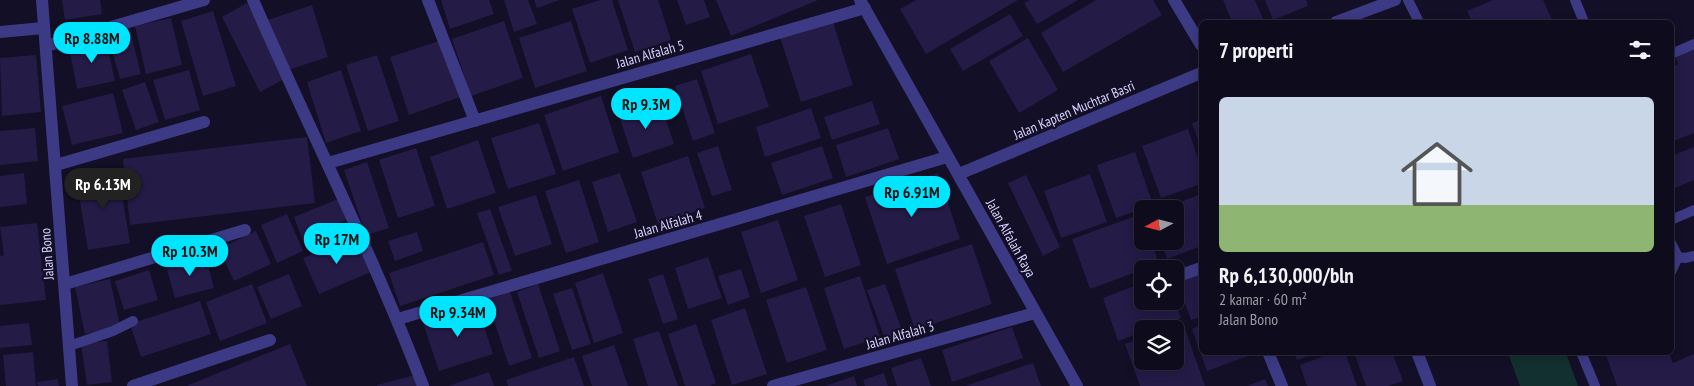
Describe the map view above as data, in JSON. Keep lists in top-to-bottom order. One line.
{"streets":{"street":["Jalan Alfalah 5","Jalan Kapten Muchtar Basri","Jalan Alfalah 4","Jalan Alfalah Raya","Jalan Bono","Jalan Alfalah 3"]},"crossings":[["Jalan Alfalah 5","Jalan Alfalah Raya"],["Jalan Kapten Muchtar Basri","Jalan Alfalah Raya"],["Jalan Alfalah 4","Jalan Alfalah Raya"],["Jalan Alfalah Raya","Jalan Alfalah 3"]],"north":"left","page":{"heading":"7 properti","price":["Rp 8.88M","Rp 9.3M","Rp 6.13M","Rp 6.91M","Rp 17M","Rp 10.3M","Rp 9.34M"],"list":[{"name":"Rp 6,130,000/bln","note":"2 kamar · 60 m² · Jalan Bono"}]}}
